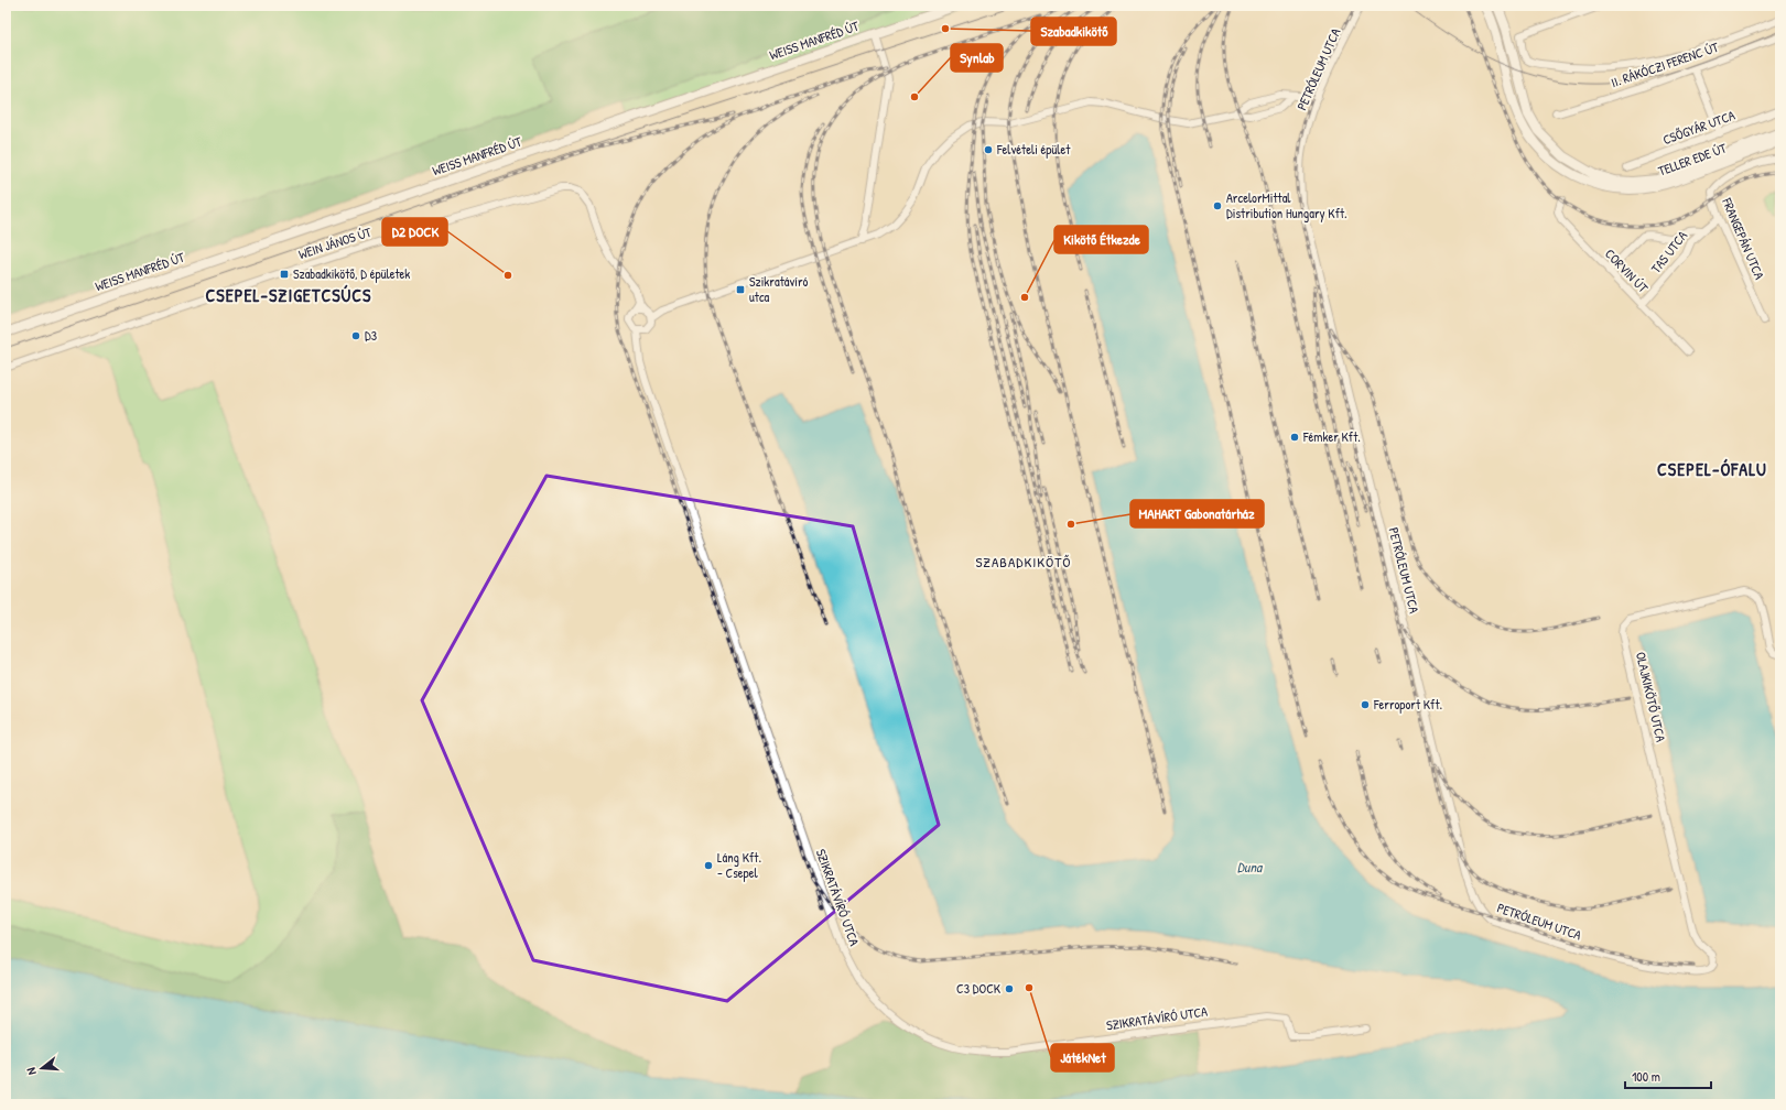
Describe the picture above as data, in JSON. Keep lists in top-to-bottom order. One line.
{"streets":{"main road":["WEISS MANFRÉD ÚT","TELLER EDE ÚT"],"street":["II. RÁKÓCZI FERENC ÚT","PETRÓLEUM UTCA","CSŐGYÁR UTCA","FRANGEPÁN UTCA","WEIN JÁNOS ÚT","TAS UTCA","CORVIN ÚT","OLAJKIKÖTŐ UTCA","SZIKRATÁVÍRÓ UTCA"]},"crossings":[["PETRÓLEUM UTCA","OLAJKIKÖTŐ UTCA"],["FRANGEPÁN UTCA","TAS UTCA"],["WEIN JÁNOS ÚT","SZIKRATÁVÍRÓ UTCA"],["TAS UTCA","CORVIN ÚT"]],"districts":["CSEPEL-SZIGETCSÚCS","CSEPEL-ÓFALU","SZABADKIKÖTŐ"],"water":["Duna"],"places":{"other":["Szabadkikötő","Synlab","Felvételi épület","ArcelorMittal Distribution Hungary Kft.","D2 DOCK","Kikötő Étkezde","D3","Fémker Kft.","MAHART Gabonatárház","Ferroport Kft.","Láng Kft. - Csepel","JátékNet","C3 DOCK"],"transit":["Szabadkikötő, D épületek","Szikratávíró utca"]},"scale_bar":"100 m","north":"left"}
